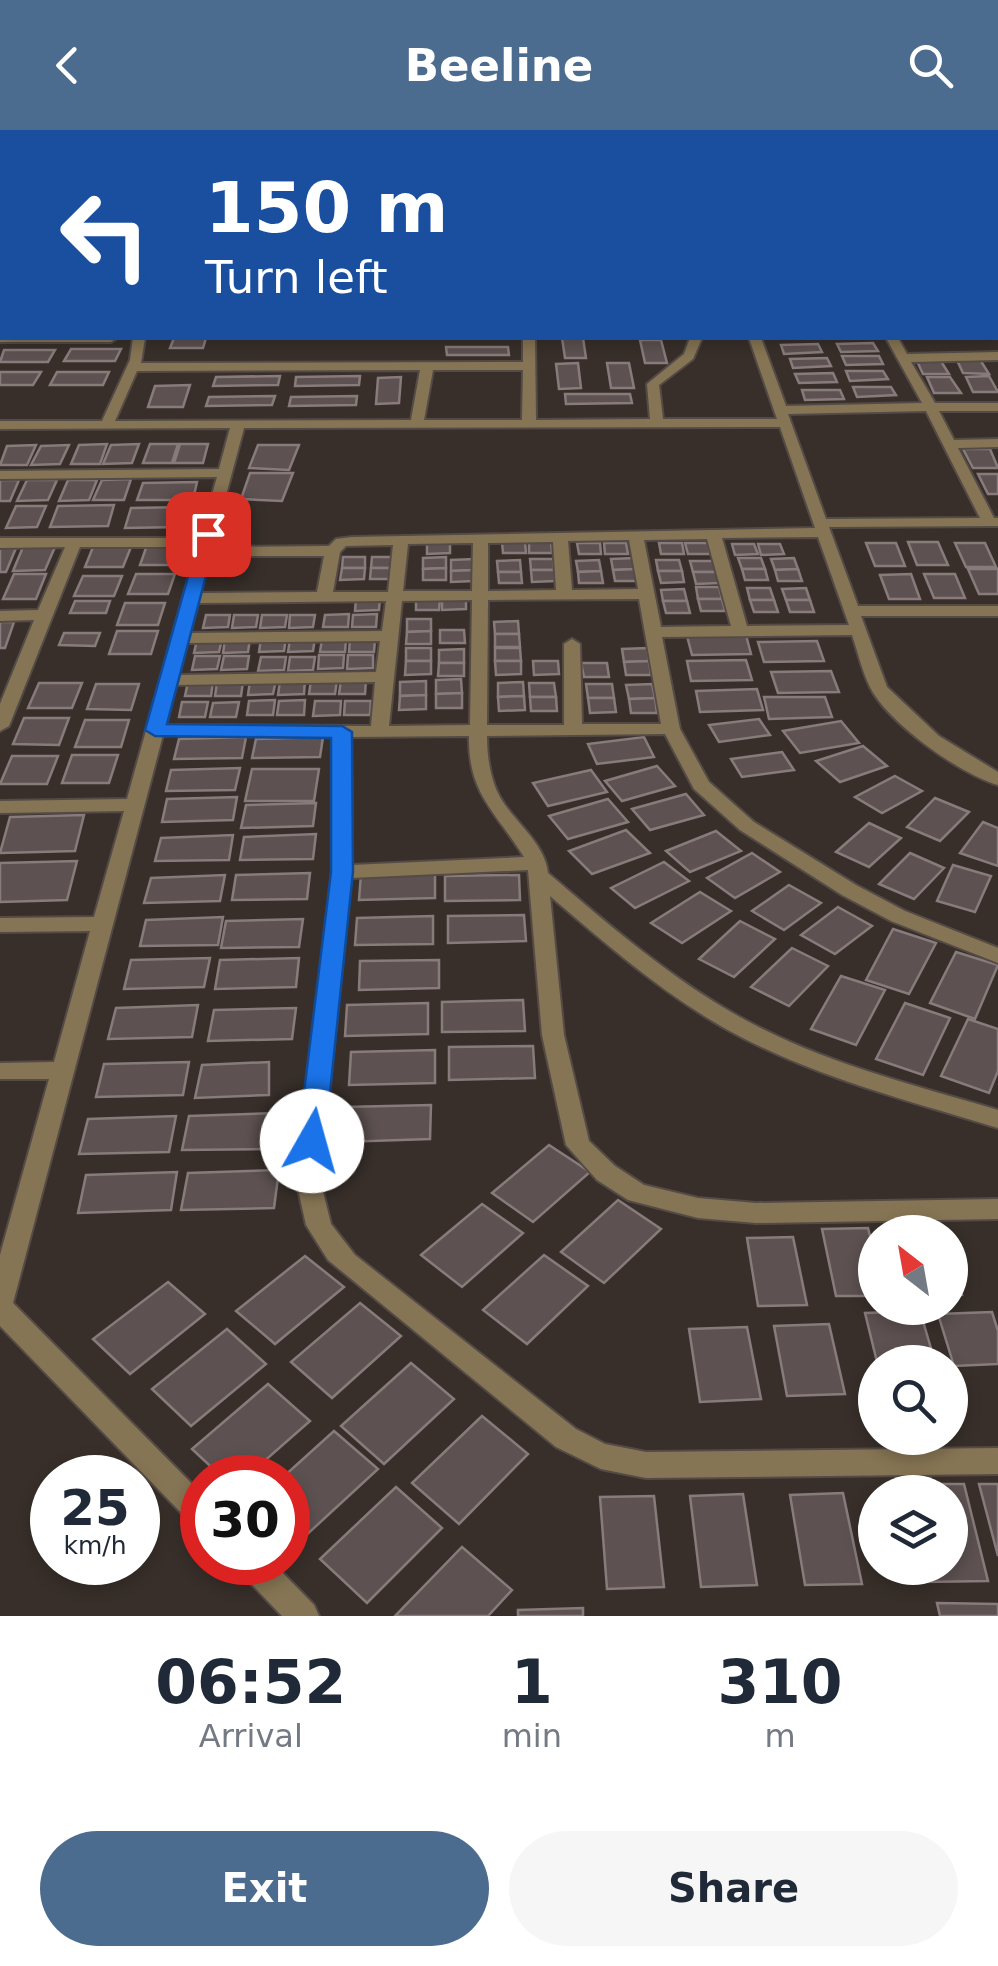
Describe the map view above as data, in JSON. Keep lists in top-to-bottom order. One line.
{"north":"top left","page":{"header":"Beeline","turn":["150 m","Turn left"],"speed":"25 km/h","limit":"30","eta":["06:52","Arrival","1","min","310","m"],"buttons":["Exit","Share"]}}
